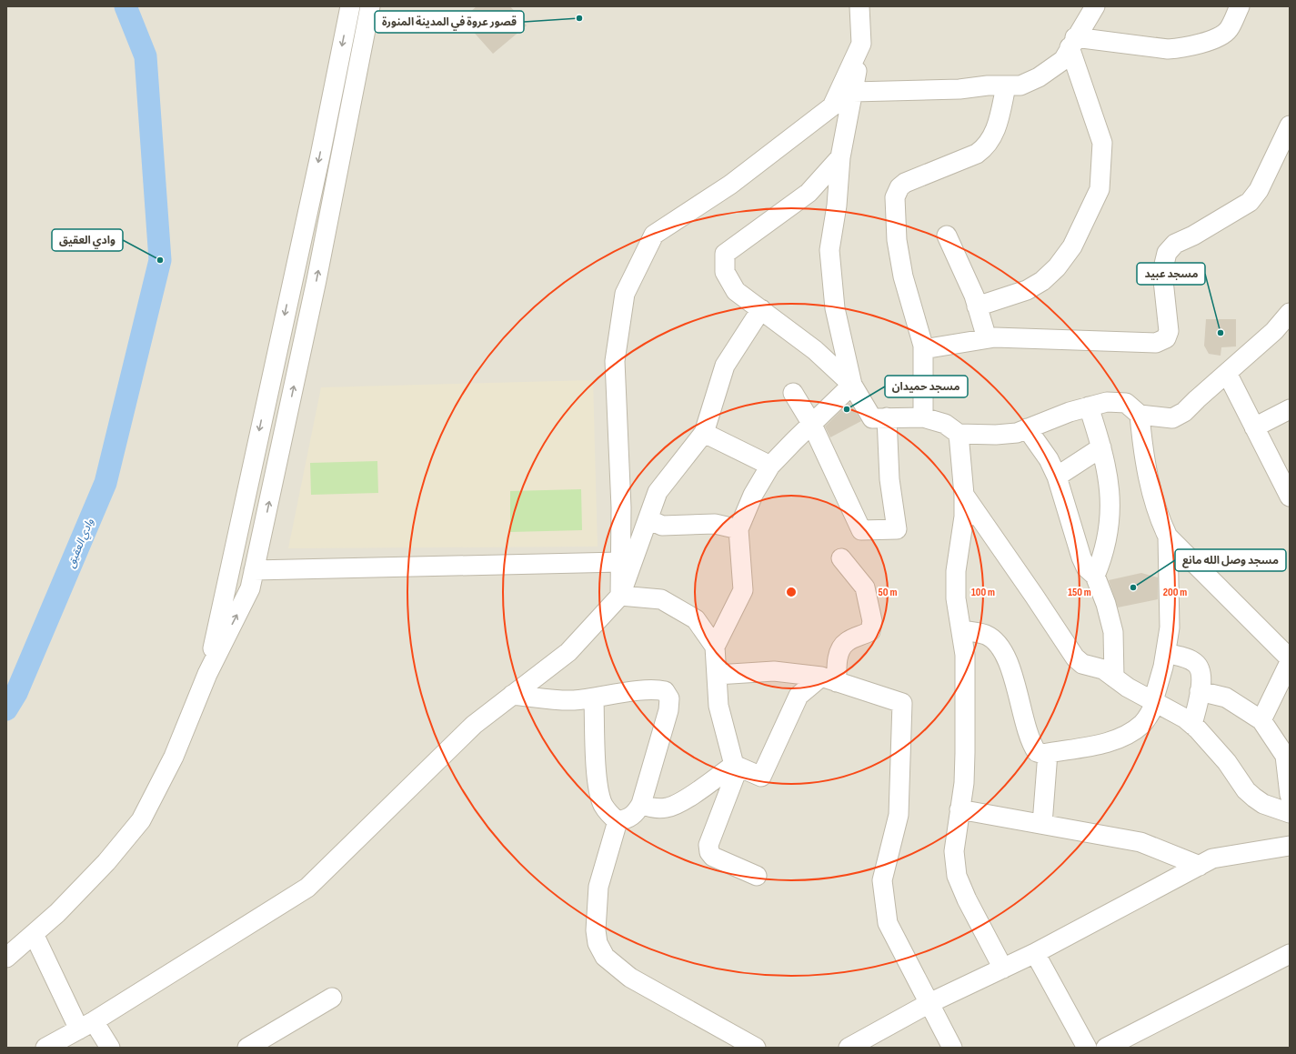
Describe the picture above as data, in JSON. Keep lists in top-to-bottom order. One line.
{"water":["وادي العقيق"],"places":["قصور عروة في المدينة المنورة","وادي العقيق","مسجد عبيد","مسجد حميدان","مسجد وصل الله مانع"],"rings":["50 m","100 m","150 m","200 m"]}
